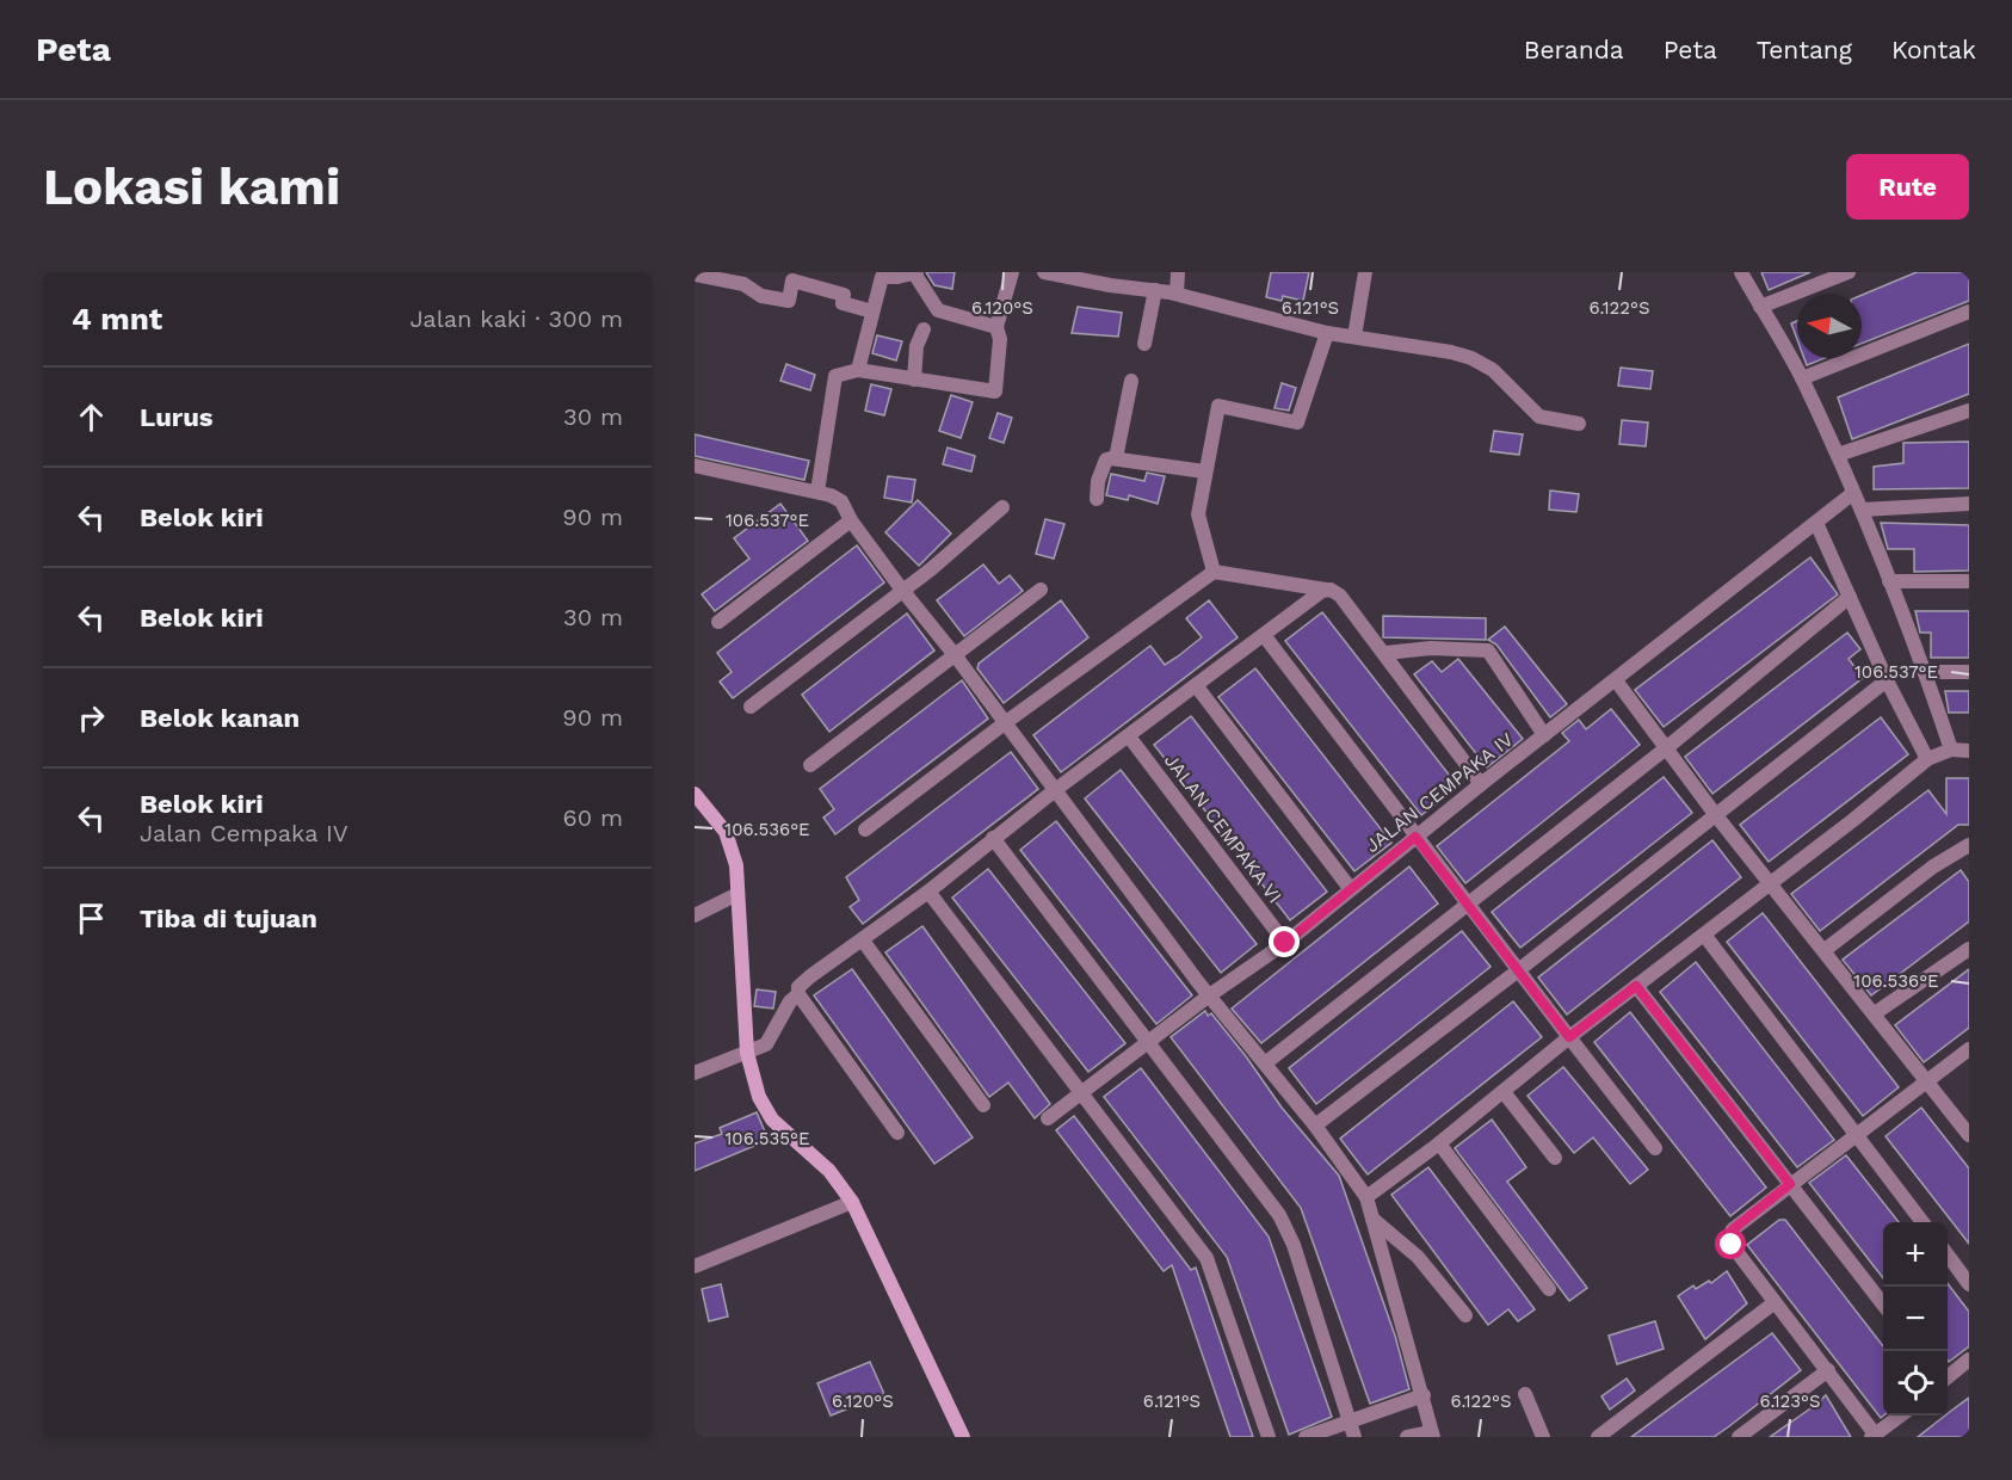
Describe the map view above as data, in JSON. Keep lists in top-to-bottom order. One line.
{"streets":{"street":["JALAN CEMPAKA IV","JALAN CEMPAKA VI"]},"crossings":[["JALAN CEMPAKA IV","JALAN CEMPAKA VI"]],"north":"left","page":{"header":"Peta","nav":["Beranda","Peta","Tentang","Kontak"],"buttons":"Rute","title":"Lokasi kami","heading":["4 mnt","Jalan kaki · 300 m"],"list":[["Lurus","30 m"],["Belok kiri","90 m"],["Belok kiri","30 m"],["Belok kanan","90 m"],["Belok kiri","Jalan Cempaka IV","60 m"],"Tiba di tujuan"],"map_buttons":["+","−"]},"coordinates":["6.120°S","6.121°S","6.122°S","106.537°E","106.536°E","106.535°E","6.123°S"]}
